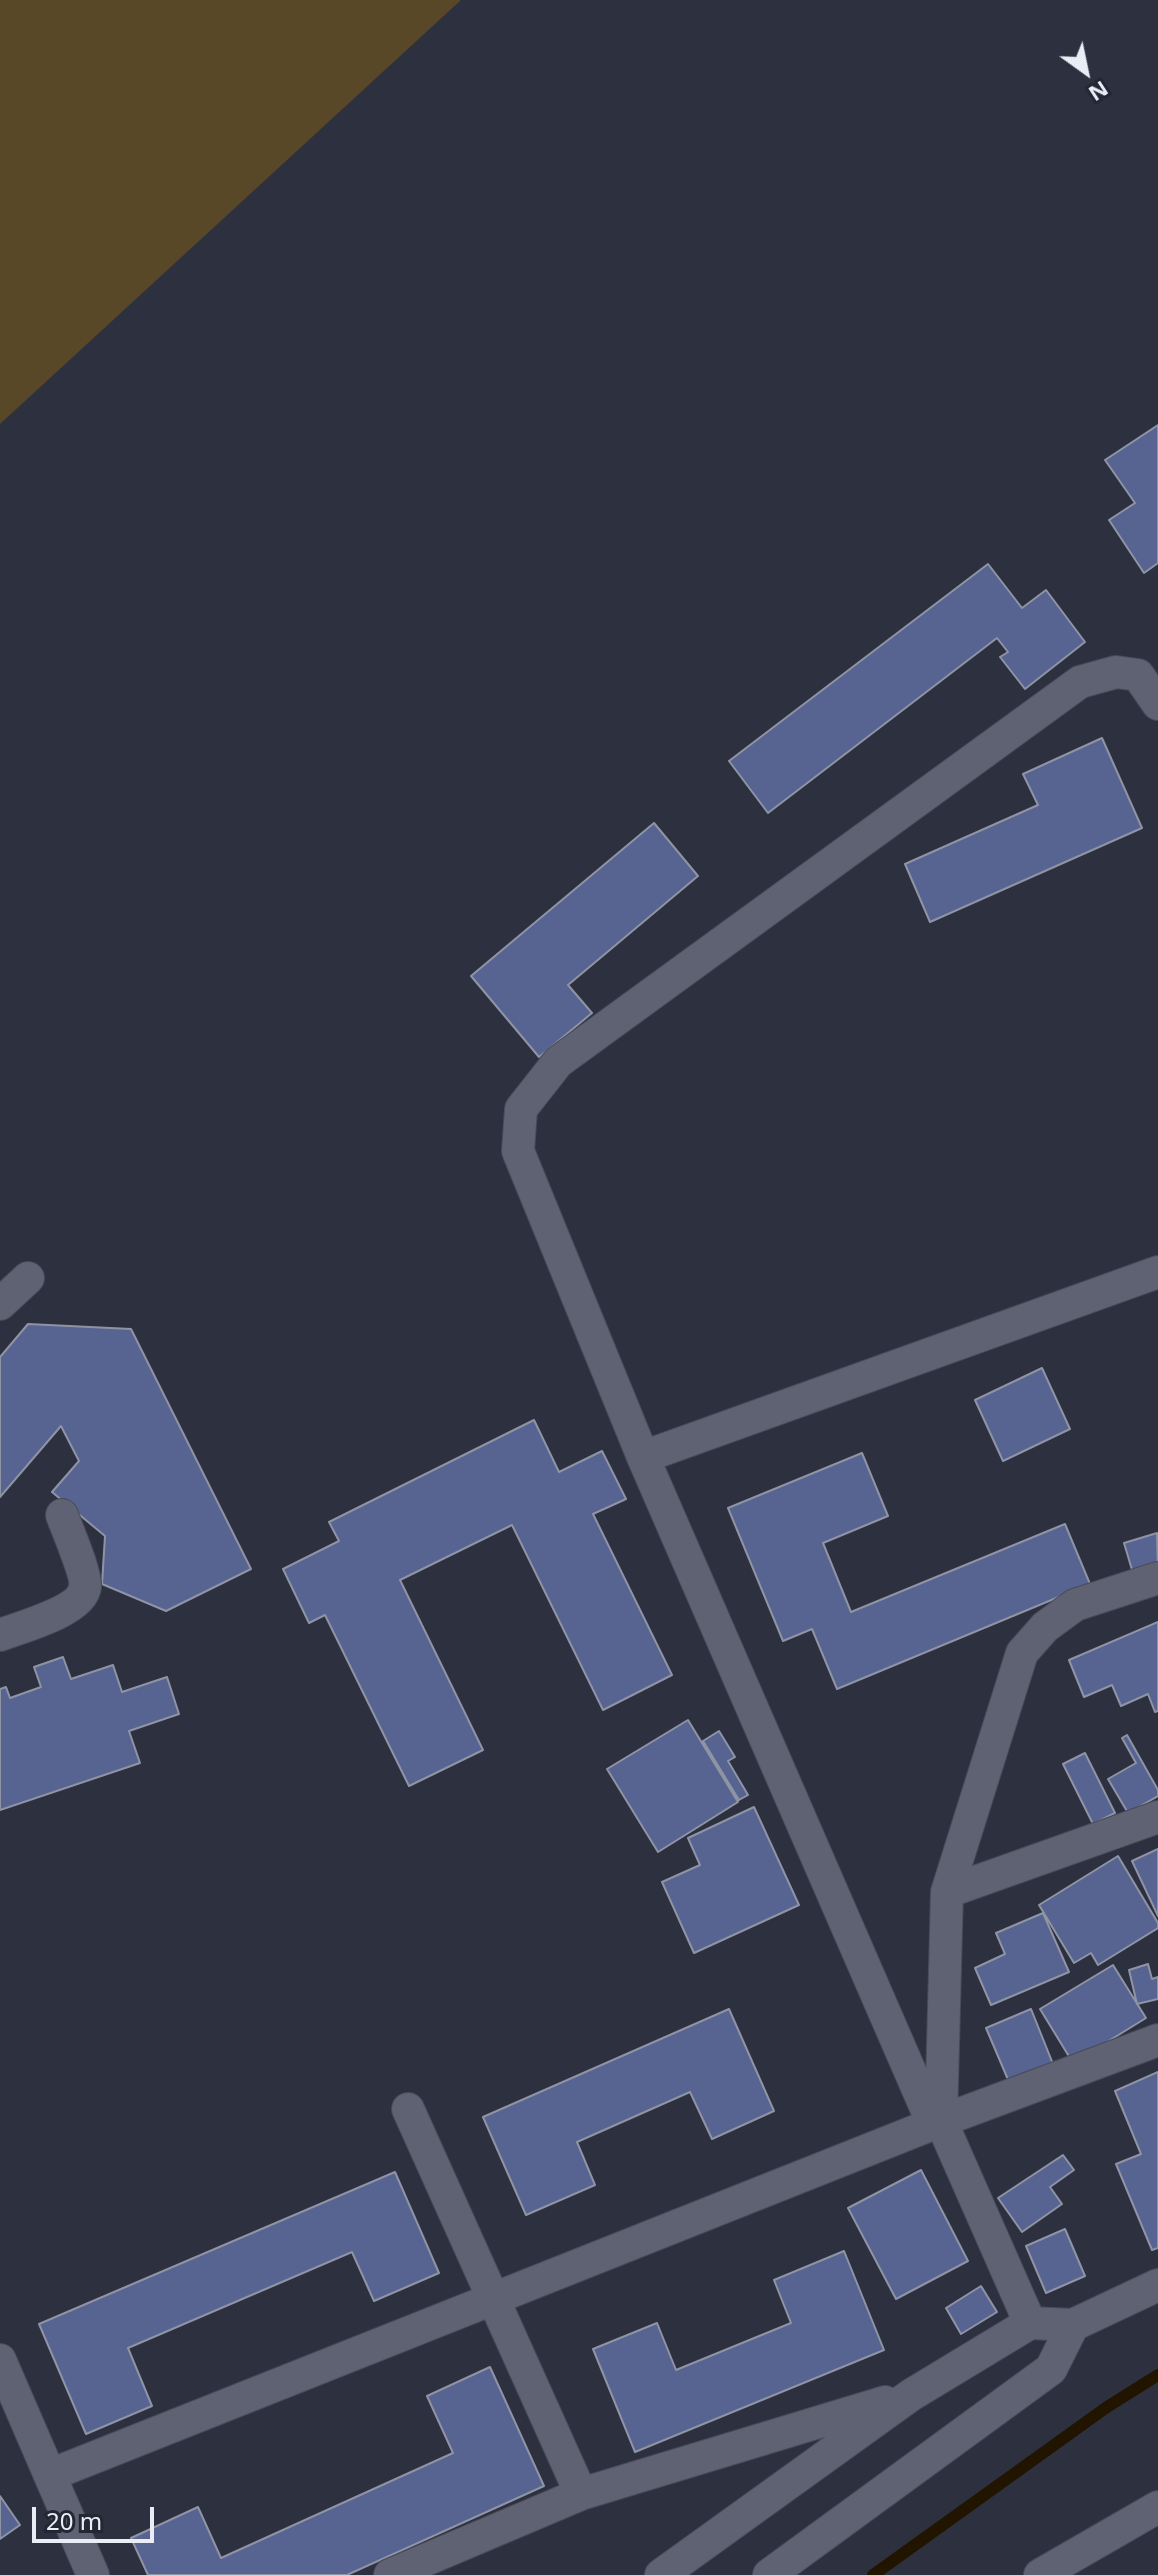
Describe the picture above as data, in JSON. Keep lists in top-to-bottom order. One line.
{"scale_bar":"20 m","north":"bottom right"}
